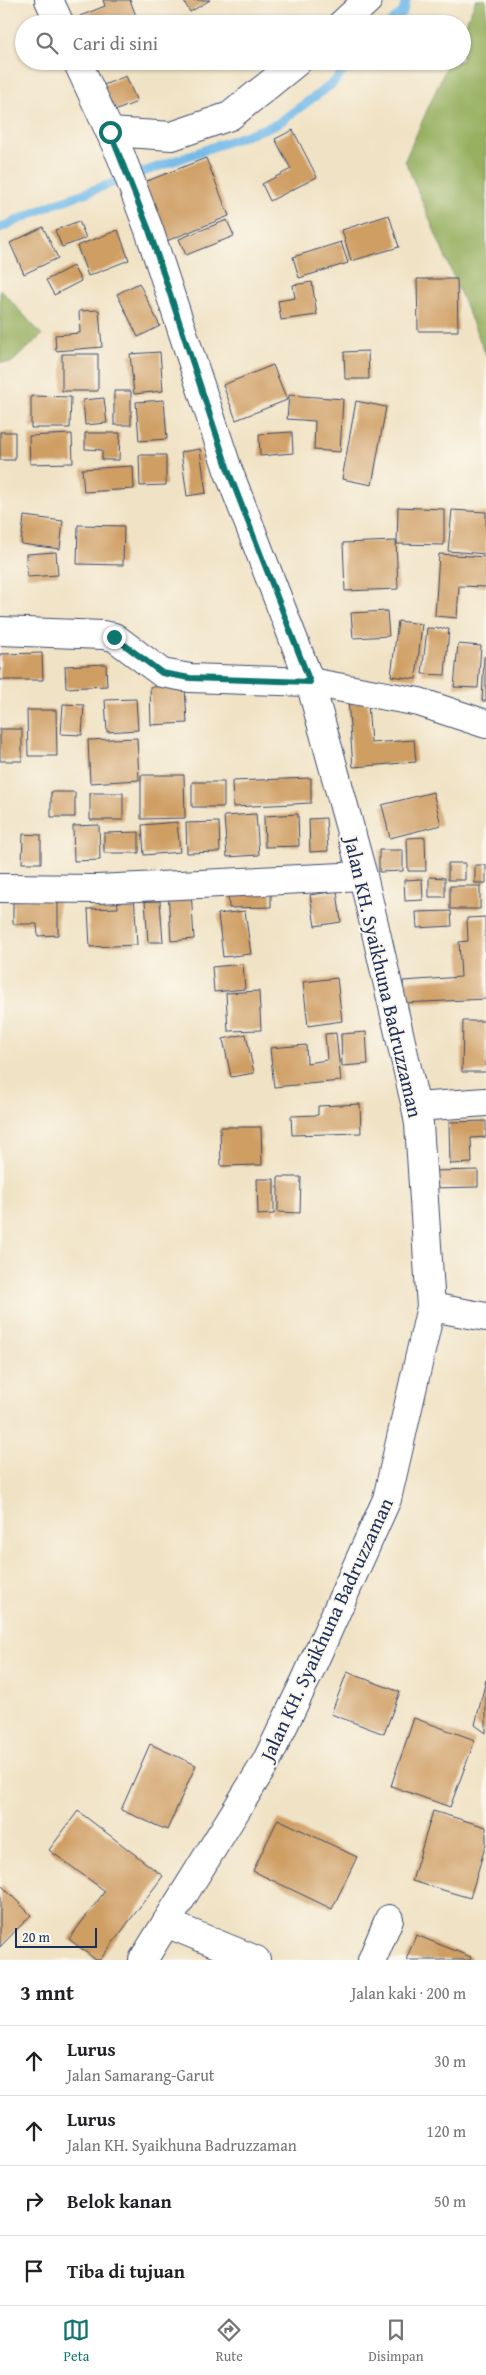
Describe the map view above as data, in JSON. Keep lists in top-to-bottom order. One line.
{"streets":{"main road":["Jalan KH. Syaikhuna Badruzzaman"]},"scale_bar":"20 m","page":{"search":"Cari di sini","scale":"20 m","heading":["3 mnt","Jalan kaki · 200 m"],"list":[["Lurus","Jalan Samarang-Garut","30 m"],["Lurus","Jalan KH. Syaikhuna Badruzzaman","120 m"],["Belok kanan","50 m"],"Tiba di tujuan"],"nav":["Peta","Rute","Disimpan"]}}
